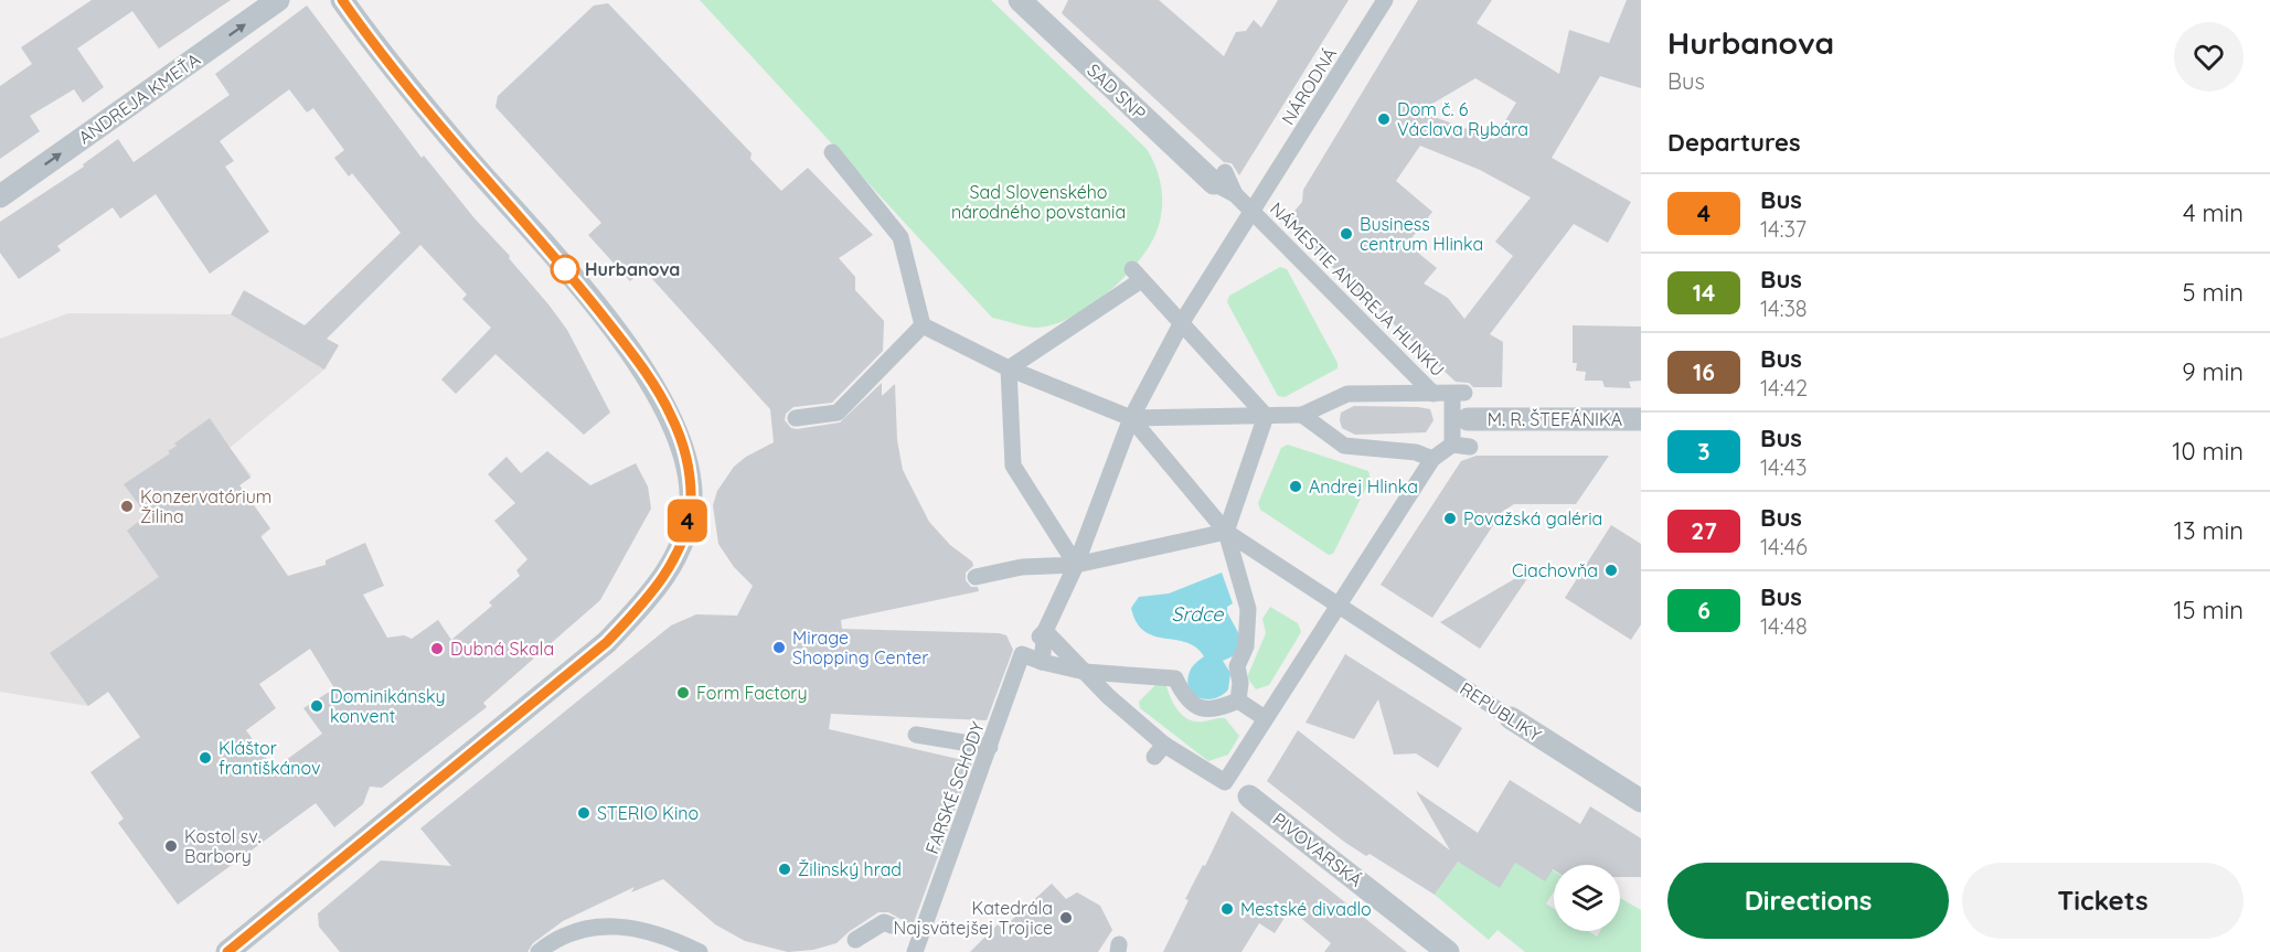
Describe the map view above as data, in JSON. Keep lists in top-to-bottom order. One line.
{"streets":{"street":["NÁRODNÁ","SAD SNP","ANDREJA KMEŤA","NÁMESTIE ANDREJA HLINKU","M. R. ŠTEFÁNIKA","REPUBLIKY","FARSKÉ SCHODY","PIVOVARSKÁ"]},"crossings":[["NÁRODNÁ","NÁMESTIE ANDREJA HLINKU"],["SAD SNP","NÁMESTIE ANDREJA HLINKU"],["NÁMESTIE ANDREJA HLINKU","M. R. ŠTEFÁNIKA"],["NÁMESTIE ANDREJA HLINKU","REPUBLIKY"],["NÁMESTIE ANDREJA HLINKU","FARSKÉ SCHODY"]],"one_way":["ANDREJA KMEŤA"],"water":["Srdce"],"parks":["Sad Slovenského národného povstania"],"places":["Dom č. 6 Václava Rybára","Business centrum Hlinka","Hurbanova","Andrej Hlinka","Konzervatórium Žilina","Považská galéria","Ciachovňa","Mirage Shopping Center","Dubná Skala","Form Factory","Dominikánsky konvent","Kláštor františkánov","STERIO Kino","Kostol sv. Barbory","Žilinský hrad","Mestské divadlo","Katedrála Najsvätejšej Trojice"],"lines":["bus line 4"],"page":{"on_map":"4","heading":[["Hurbanova","Bus"],"Departures"],"list":[{"mark":"4","name":"Bus","note":"14:37","value":"4 min"},{"mark":"14","name":"Bus","note":"14:38","value":"5 min"},{"mark":"16","name":"Bus","note":"14:42","value":"9 min"},{"mark":"3","name":"Bus","note":"14:43","value":"10 min"},{"mark":"27","name":"Bus","note":"14:46","value":"13 min"},{"mark":"6","name":"Bus","note":"14:48","value":"15 min"}],"buttons":["Directions","Tickets"]}}
